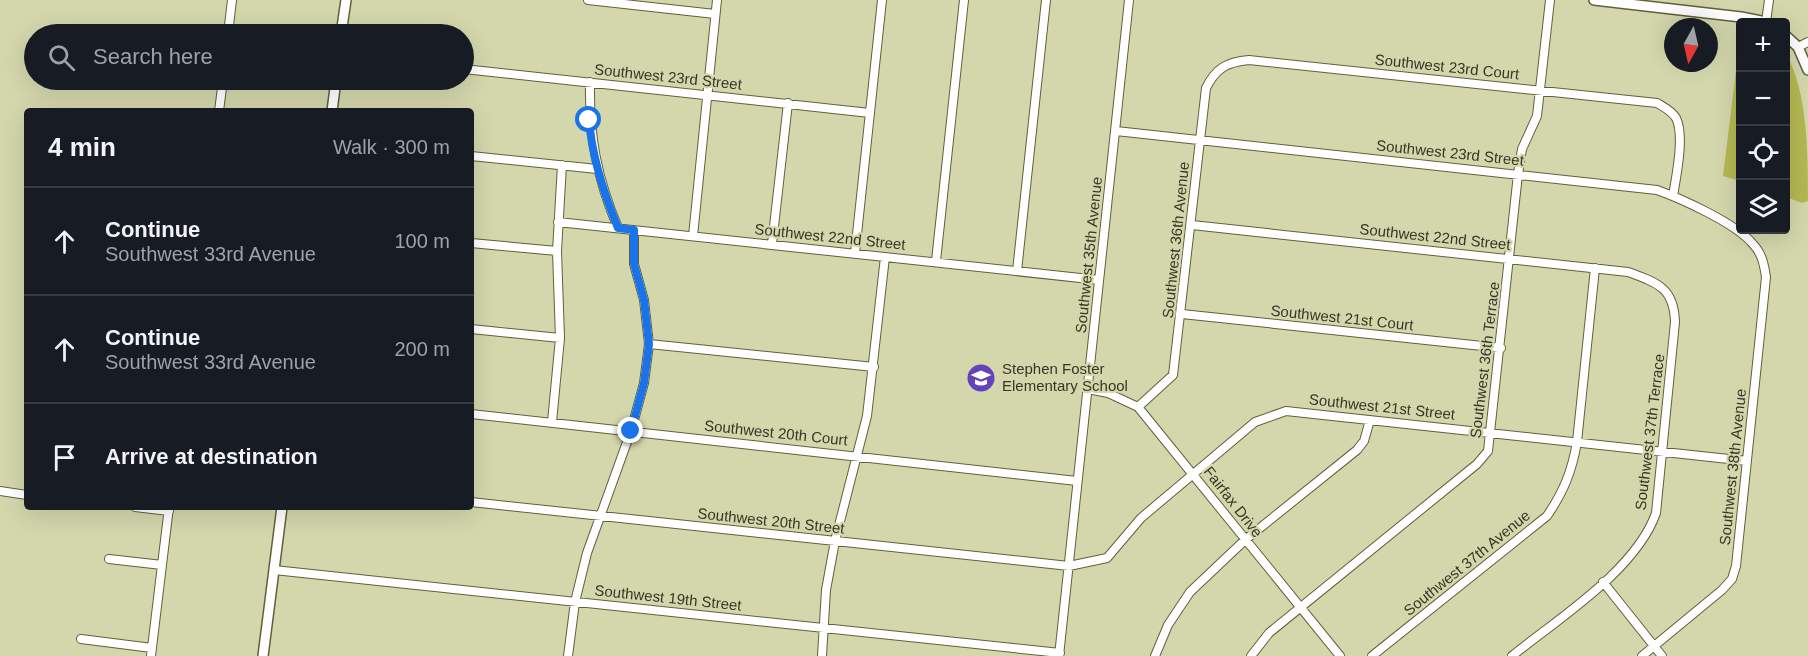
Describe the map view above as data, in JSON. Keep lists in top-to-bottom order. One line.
{"streets":{"street":["Southwest 23rd Court","Southwest 23rd Street","Southwest 22nd Street","Southwest 36th Avenue","Southwest 35th Avenue","Southwest 21st Court","Southwest 36th Terrace","Southwest 21st Street","Southwest 37th Terrace","Southwest 20th Court","Southwest 38th Avenue","Fairfax Drive","Southwest 20th Street","Southwest 37th Avenue","Southwest 19th Street"]},"crossings":[["Southwest 23rd Court","Southwest 23rd Street"],["Southwest 23rd Court","Southwest 36th Avenue"],["Southwest 23rd Court","Southwest 36th Terrace"],["Southwest 23rd Street","Southwest 36th Avenue"],["Southwest 23rd Street","Southwest 35th Avenue"],["Southwest 23rd Street","Southwest 36th Terrace"],["Southwest 23rd Street","Southwest 38th Avenue"],["Southwest 22nd Street","Southwest 36th Avenue"],["Southwest 22nd Street","Southwest 35th Avenue"],["Southwest 22nd Street","Southwest 36th Terrace"],["Southwest 22nd Street","Southwest 37th Terrace"],["Southwest 22nd Street","Southwest 37th Avenue"],["Southwest 36th Avenue","Southwest 21st Court"],["Southwest 36th Avenue","Fairfax Drive"],["Southwest 35th Avenue","Southwest 21st Street"],["Southwest 35th Avenue","Southwest 20th Court"],["Southwest 35th Avenue","Fairfax Drive"],["Southwest 35th Avenue","Southwest 20th Street"],["Southwest 35th Avenue","Southwest 19th Street"],["Southwest 21st Court","Southwest 36th Terrace"],["Southwest 36th Terrace","Southwest 21st Street"],["Southwest 36th Terrace","Fairfax Drive"],["Southwest 21st Street","Southwest 37th Terrace"],["Southwest 21st Street","Southwest 38th Avenue"],["Southwest 21st Street","Fairfax Drive"],["Southwest 21st Street","Southwest 20th Street"],["Southwest 21st Street","Southwest 37th Avenue"]],"places":{"school or university":["Stephen Foster Elementary School"]},"north":"bottom","page":{"map_buttons":["+","−"],"search":"Search here","heading":["4 min","Walk · 300 m"],"list":[["Continue","Southwest 33rd Avenue","100 m"],["Continue","Southwest 33rd Avenue","200 m"],"Arrive at destination"]}}
